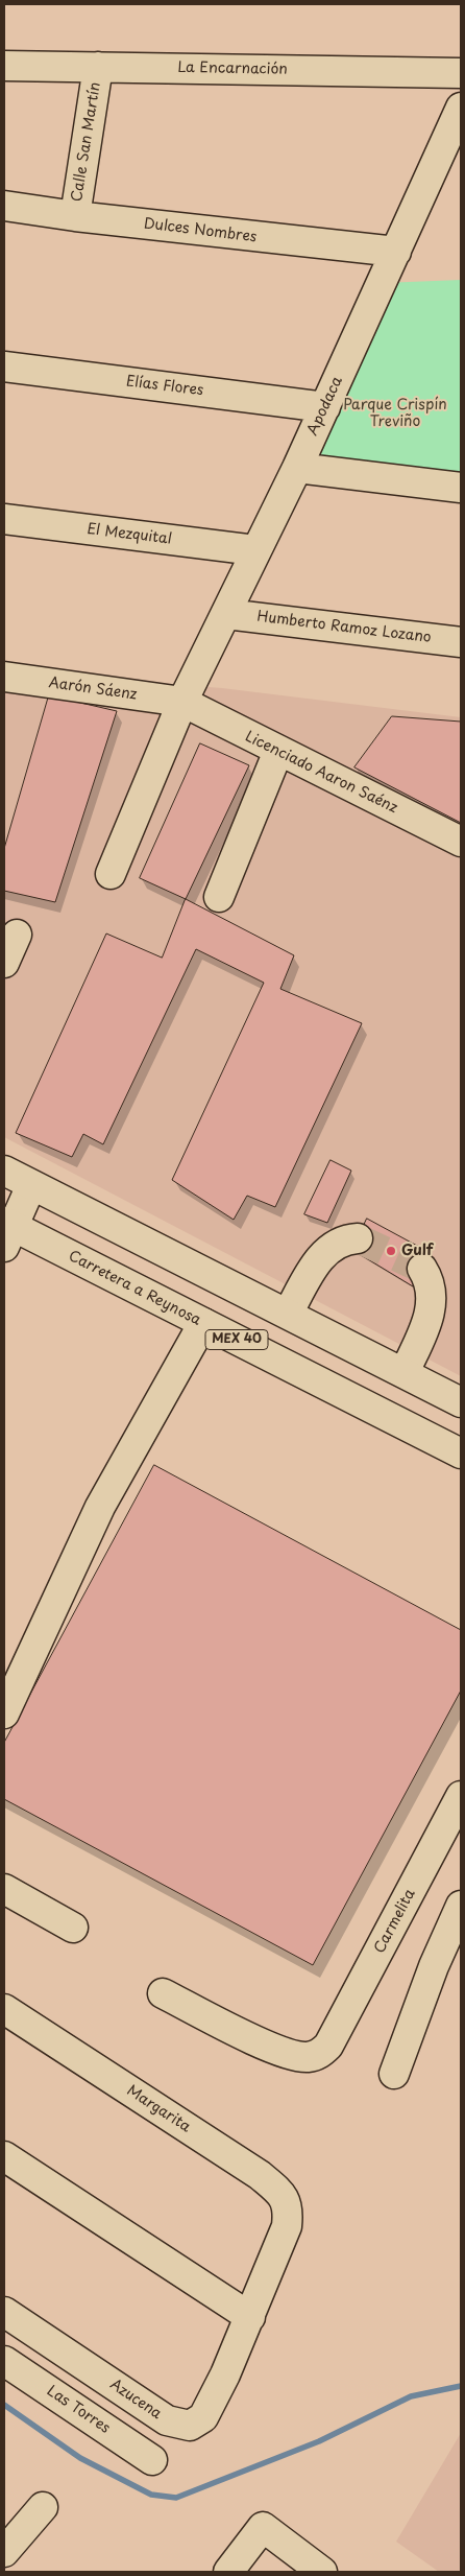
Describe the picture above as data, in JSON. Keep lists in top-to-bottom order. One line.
{"streets":{"street":["La Encarnación","Calle San Martín","Dulces Nombres","Elías Flores","Apodaca","El Mezquital","Humberto Ramoz Lozano","Aarón Sáenz","Licenciado Aaron Saénz","Carretera a Reynosa","MEX 40","Carmelita","Margarita","Azucena","Las Torres"]},"crossings":[["La Encarnación","Calle San Martín"],["Calle San Martín","Dulces Nombres"],["Dulces Nombres","Apodaca"],["Elías Flores","Apodaca"],["Apodaca","El Mezquital"],["Apodaca","Humberto Ramoz Lozano"],["Apodaca","Aarón Sáenz"],["Apodaca","Licenciado Aaron Saénz"],["Aarón Sáenz","Licenciado Aaron Saénz"],["Margarita","Azucena"]],"parks":["Parque Crispín Treviño"],"places":["Gulf"]}
